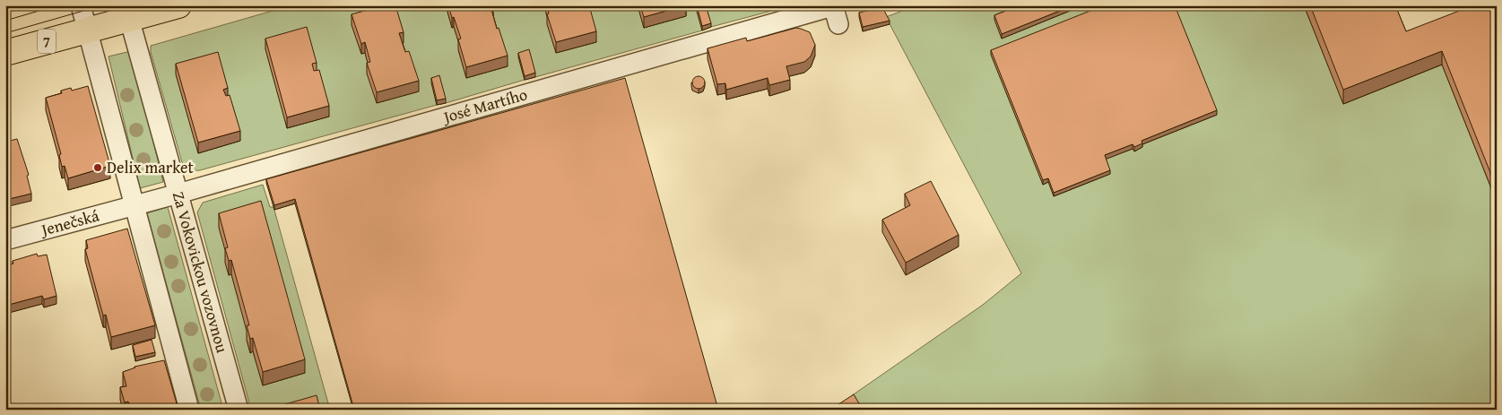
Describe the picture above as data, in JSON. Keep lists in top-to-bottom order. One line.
{"streets":{"main road":["7"],"street":["José Martího","Jenečská","Za Vokovickou vozovnou"]},"crossings":[["7","Za Vokovickou vozovnou"],["José Martího","Jenečská"],["José Martího","Za Vokovickou vozovnou"]],"places":["Delix market"]}
